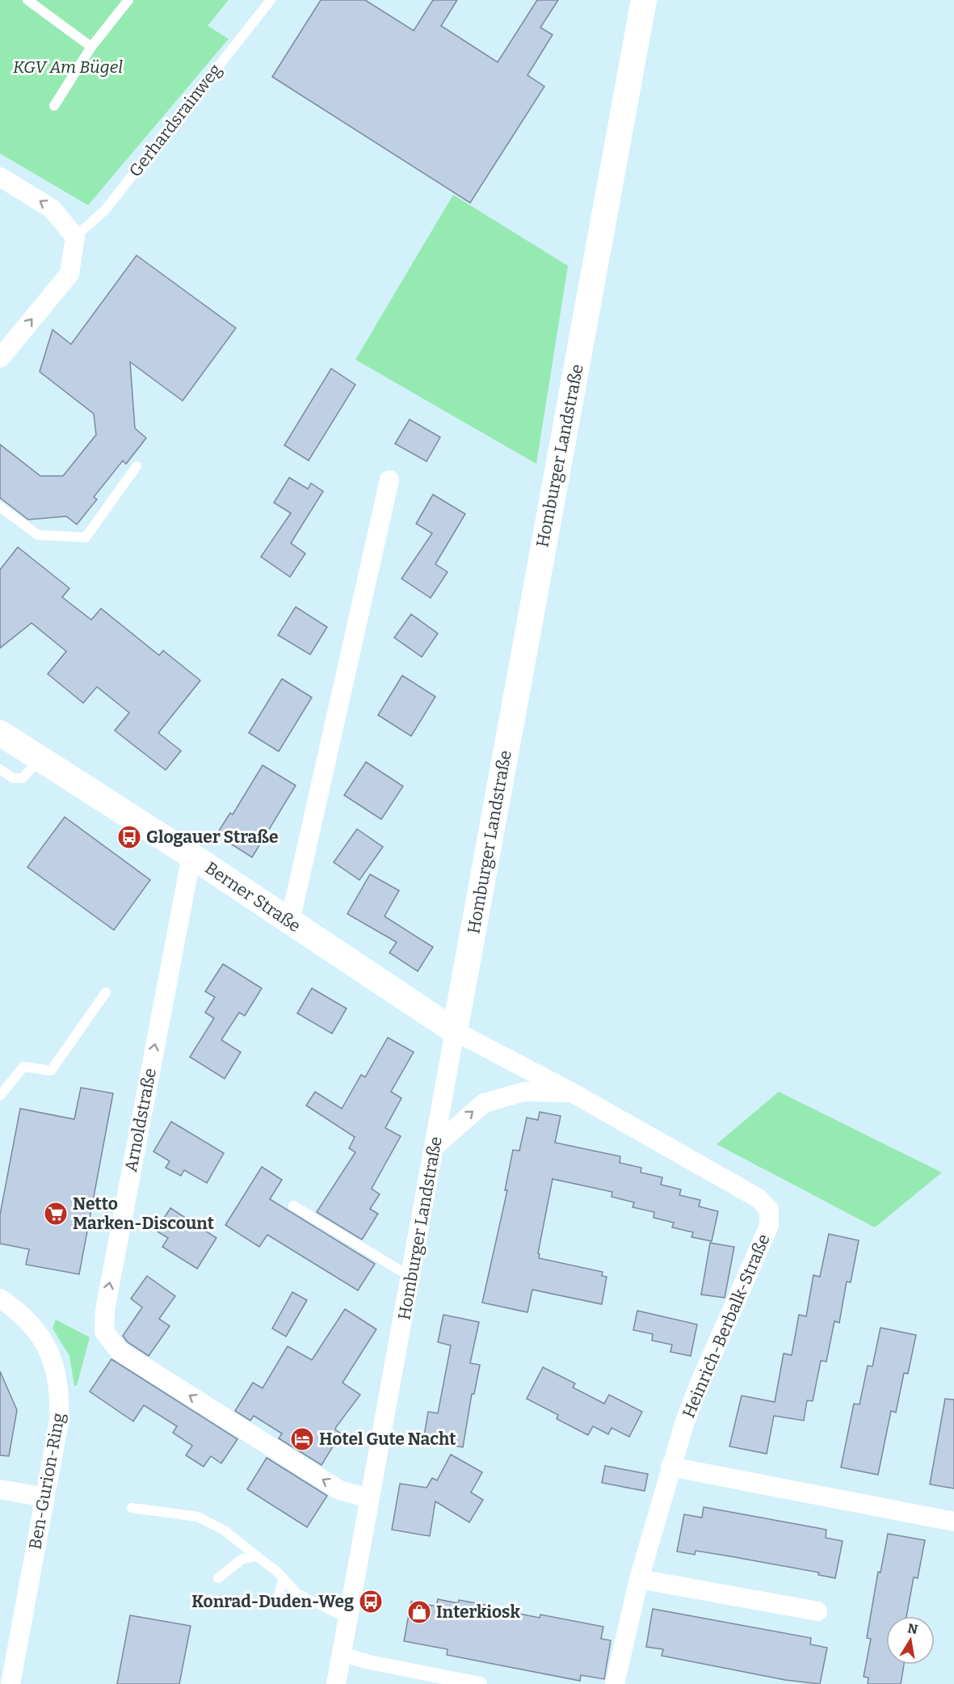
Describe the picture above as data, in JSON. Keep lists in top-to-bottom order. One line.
{"streets":{"street":["Homburger Landstraße","Berner Straße","Arnoldstraße","Heinrich-Berbalk-Straße","Ben-Gurion-Ring"],"lane":["Gerhardsrainweg"]},"crossings":[["Homburger Landstraße","Berner Straße"],["Homburger Landstraße","Arnoldstraße"],["Homburger Landstraße","Heinrich-Berbalk-Straße"],["Berner Straße","Arnoldstraße"],["Berner Straße","Heinrich-Berbalk-Straße"]],"one_way":["Arnoldstraße"],"parks":["KGV Am Bügel"],"places":{"bus stop":["Glogauer Straße","Konrad-Duden-Weg"],"supermarket":["Netto Marken-Discount"],"hotel":["Hotel Gute Nacht"],"shop":["Interkiosk"]},"north":"top"}
